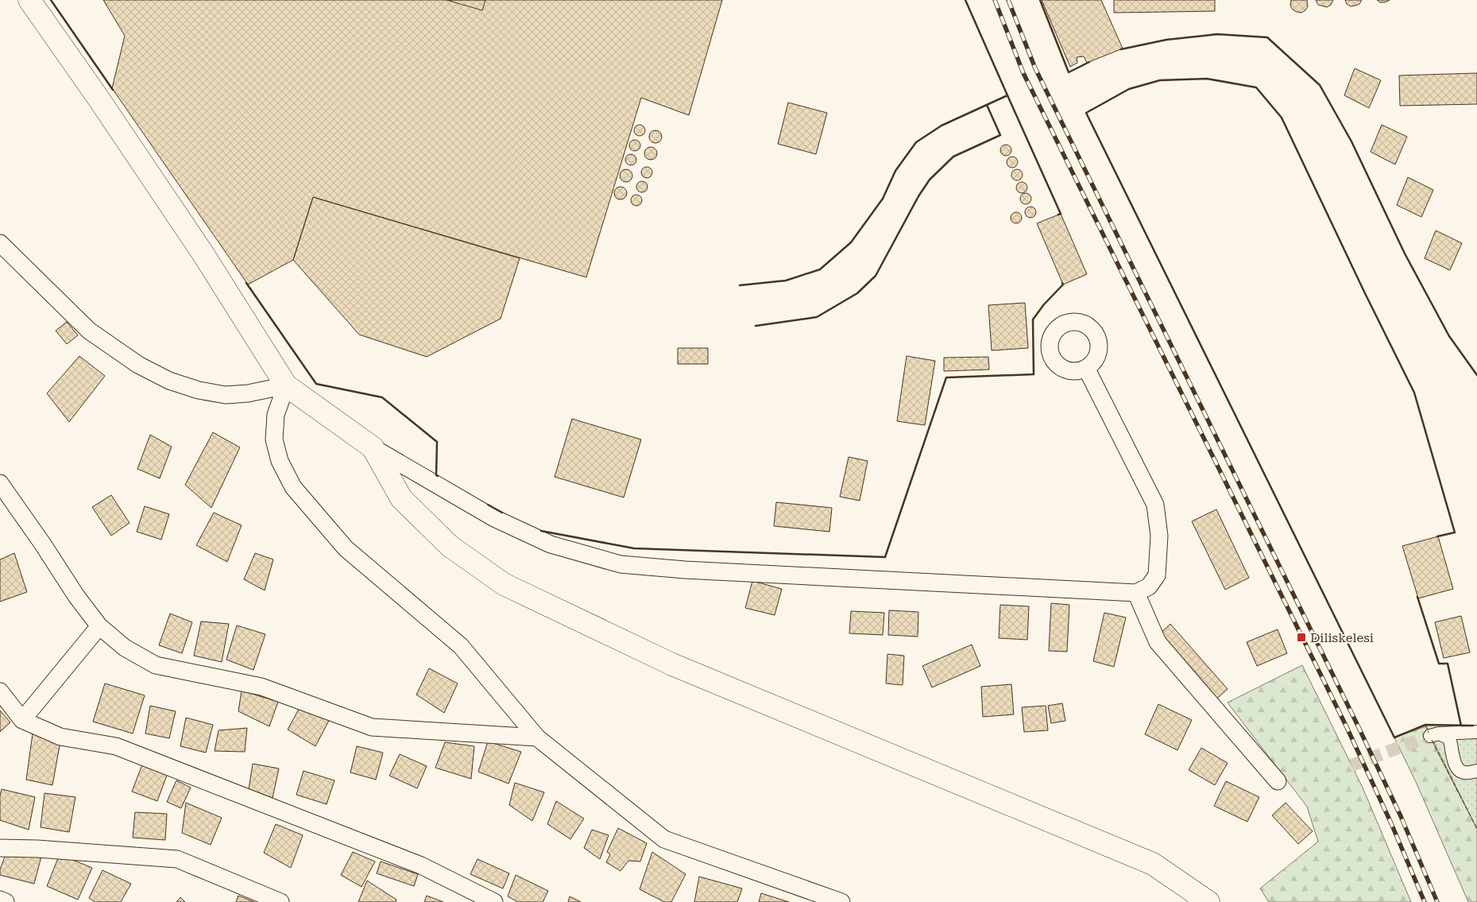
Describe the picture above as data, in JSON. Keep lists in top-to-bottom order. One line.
{"places":{"transit":["Diliskelesi"]}}
